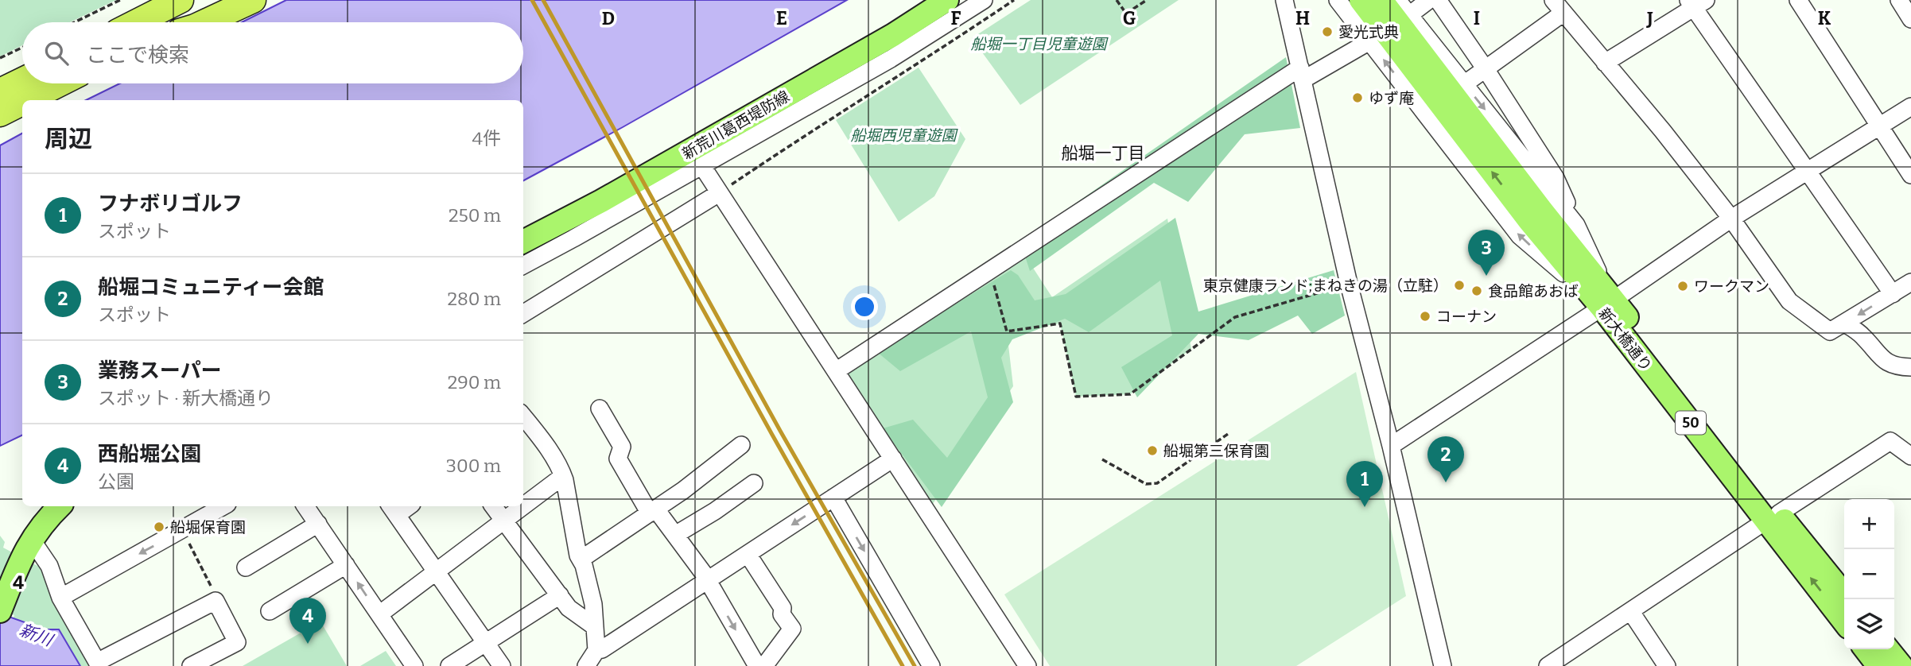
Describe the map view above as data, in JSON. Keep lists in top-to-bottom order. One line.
{"streets":{"main road":["新荒川葛西堤防線","新大橋通り","50"]},"districts":["船堀一丁目"],"water":["新川"],"parks":["船堀一丁目児童遊園","船堀西児童遊園"],"places":["愛光式典","ゆず庵","東京健康ランド;まねきの湯（立駐）","ワークマン","食品館あおば","コーナン","船堀第三保育園","船堀保育園"],"page":{"search":"ここで検索","heading":["周辺","4件"],"list":[{"mark":"1","name":"フナボリゴルフ","note":"スポット","value":"250 m"},{"mark":"2","name":"船堀コミュニティー会館","note":"スポット","value":"280 m"},{"mark":"3","name":"業務スーパー","note":"スポット · 新大橋通り","value":"290 m"},{"mark":"4","name":"西船堀公園","note":"公園","value":"300 m"}],"pins":["3","2","1","4"],"map_buttons":["+","−"]},"grid":{"columns":["D","E","F","G","H","I","J","K"],"rows":["4"]}}
